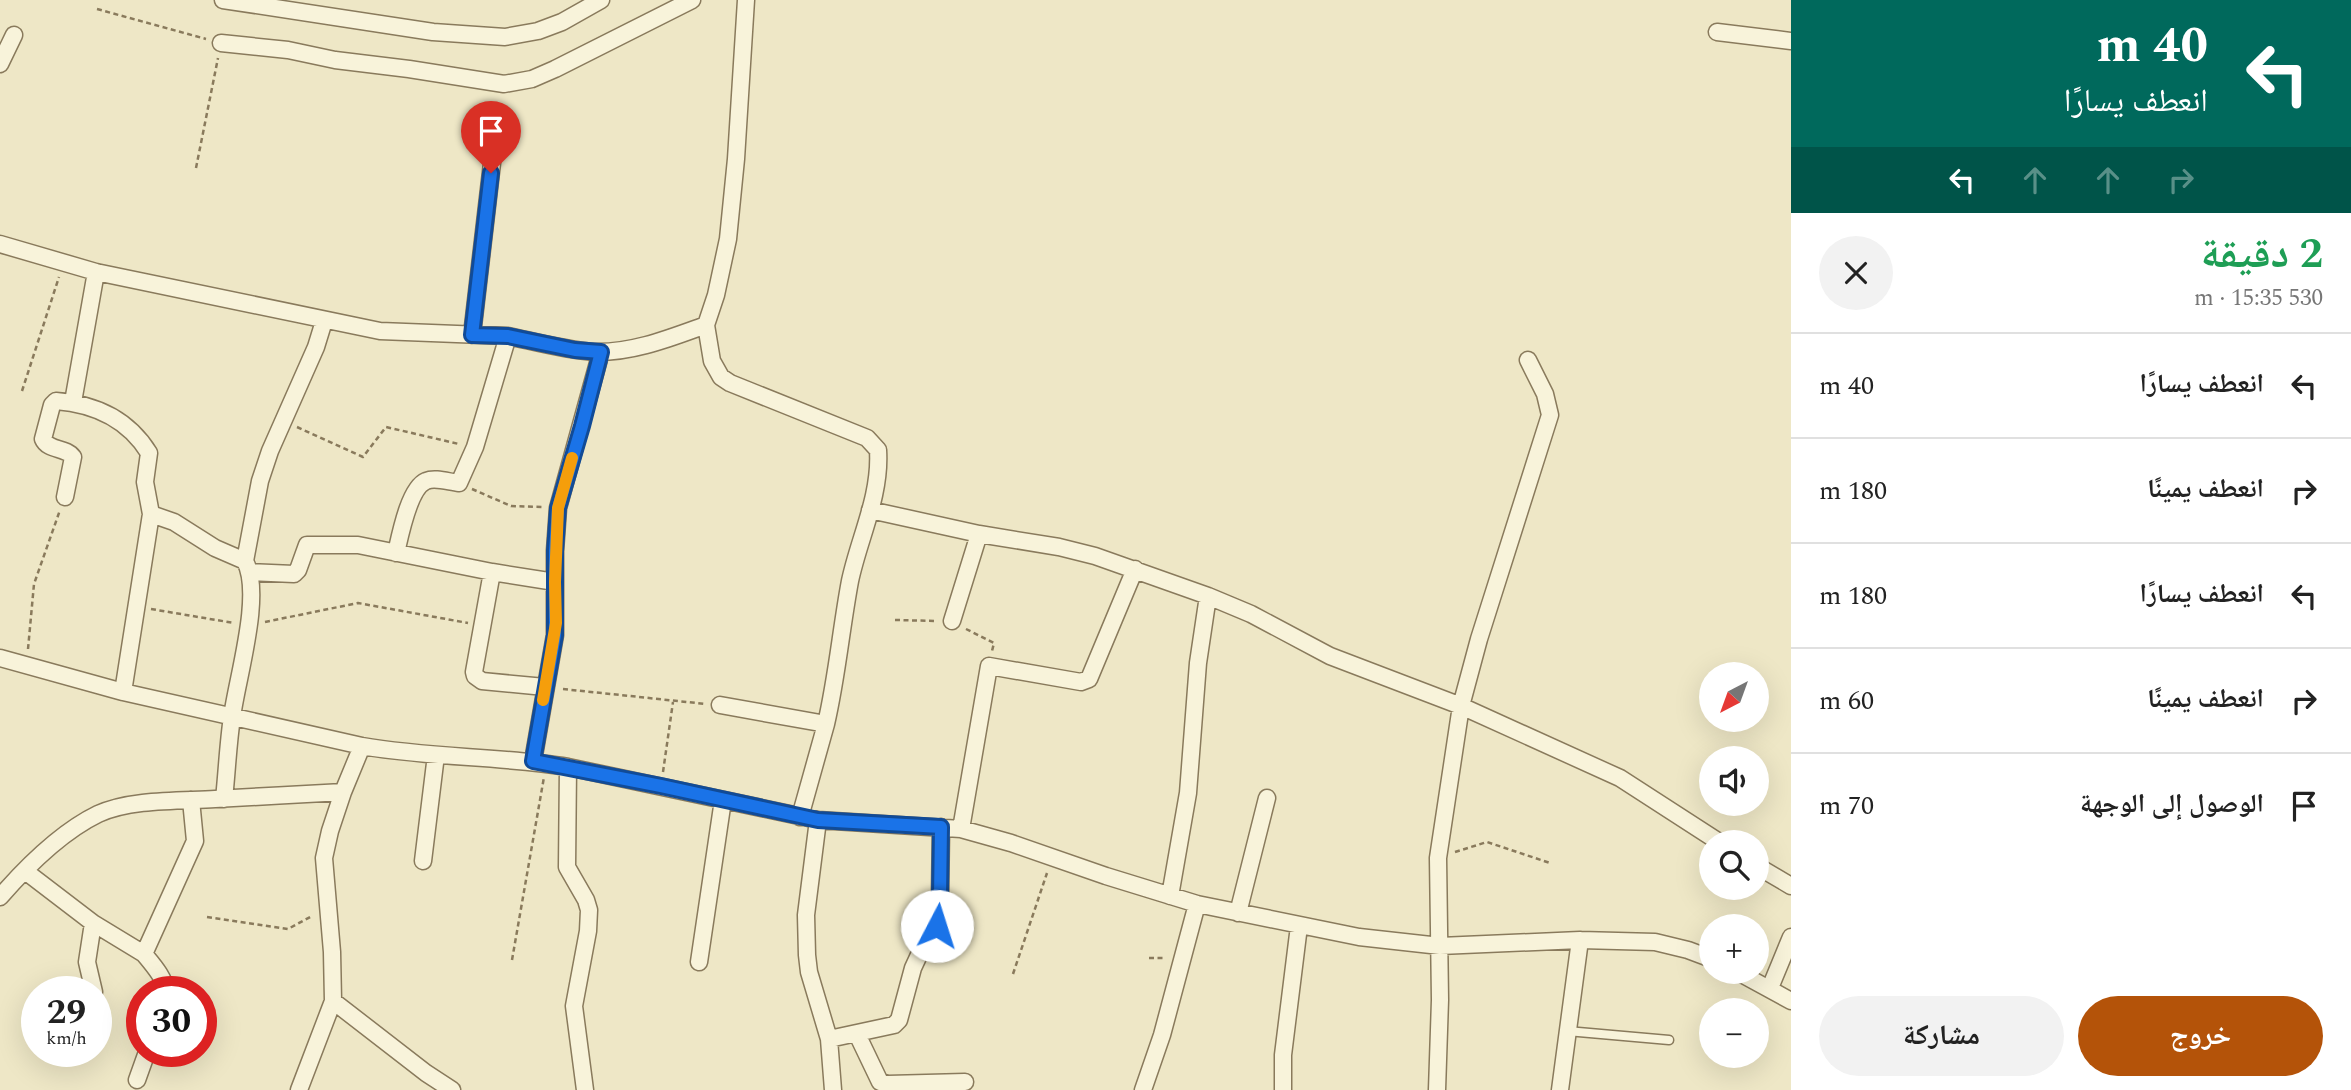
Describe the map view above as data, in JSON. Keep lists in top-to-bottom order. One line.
{"north":"bottom left","page":{"turn":["40 m","انعطف يسارًا"],"heading":["2 دقيقة","530 m · 15:35"],"list":[{"name":"انعطف يسارًا","value":"40 m"},{"name":"انعطف يمينًا","value":"180 m"},{"name":"انعطف يسارًا","value":"180 m"},{"name":"انعطف يمينًا","value":"60 m"},{"name":"الوصول إلى الوجهة","value":"70 m"}],"map_buttons":["+","−"],"speed":"29 km/h","limit":"30","buttons":["خروج","مشاركة"]}}
